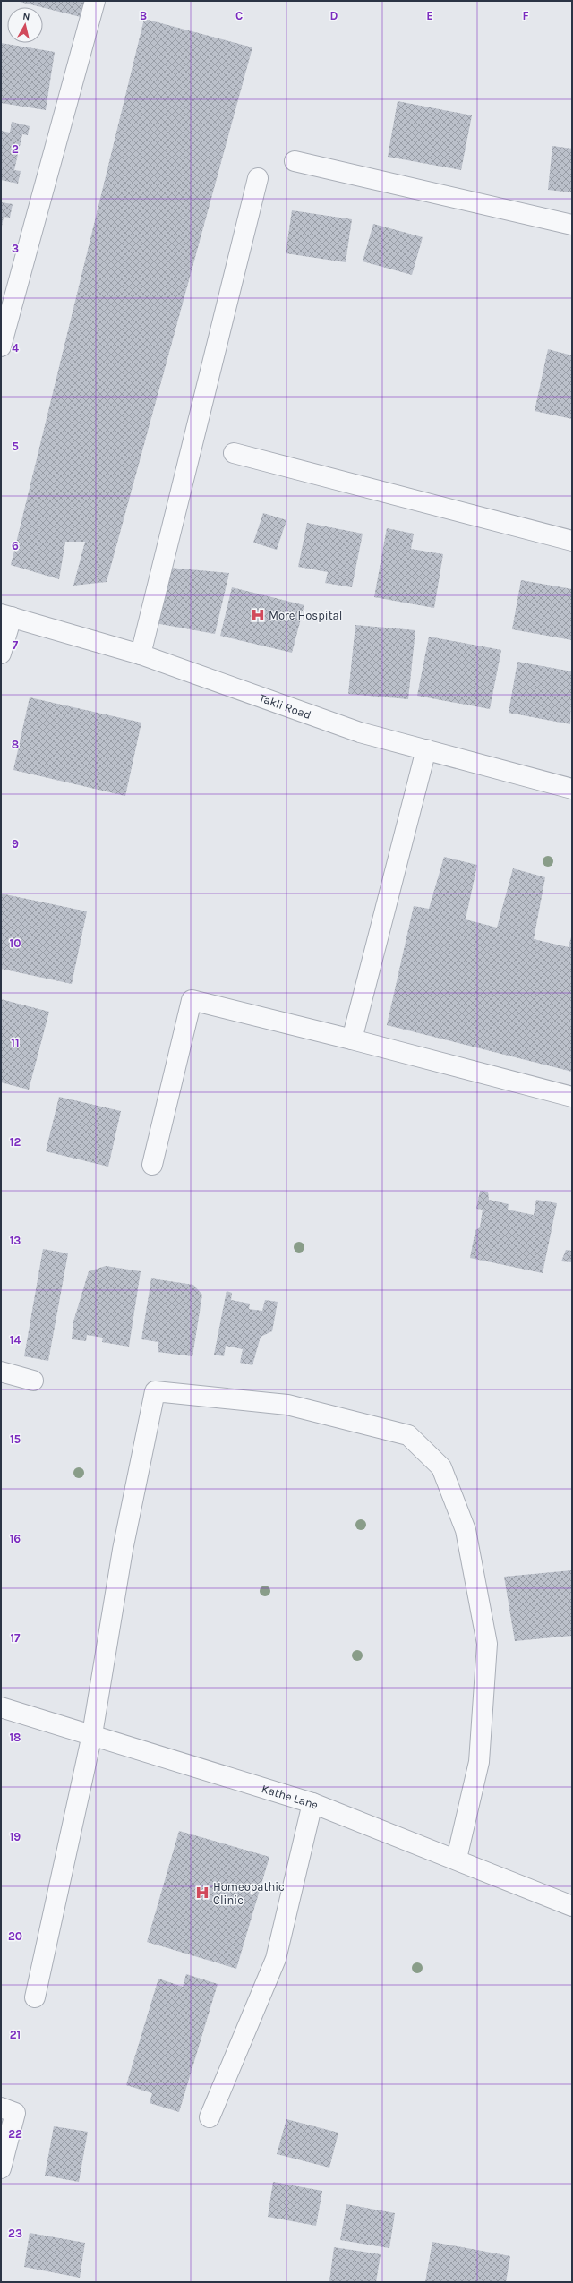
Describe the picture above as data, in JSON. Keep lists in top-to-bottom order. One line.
{"streets":{"street":["Takli Road","Kathe Lane"]},"places":{"hospital":["More Hospital","Homeopathic Clinic"]},"north":"top","grid":{"columns":["B","C","D","E","F"],"rows":["2","3","4","5","6","7","8","9","10","11","12","13","14","15","16","17","18","19","20","21","22","23"]}}
